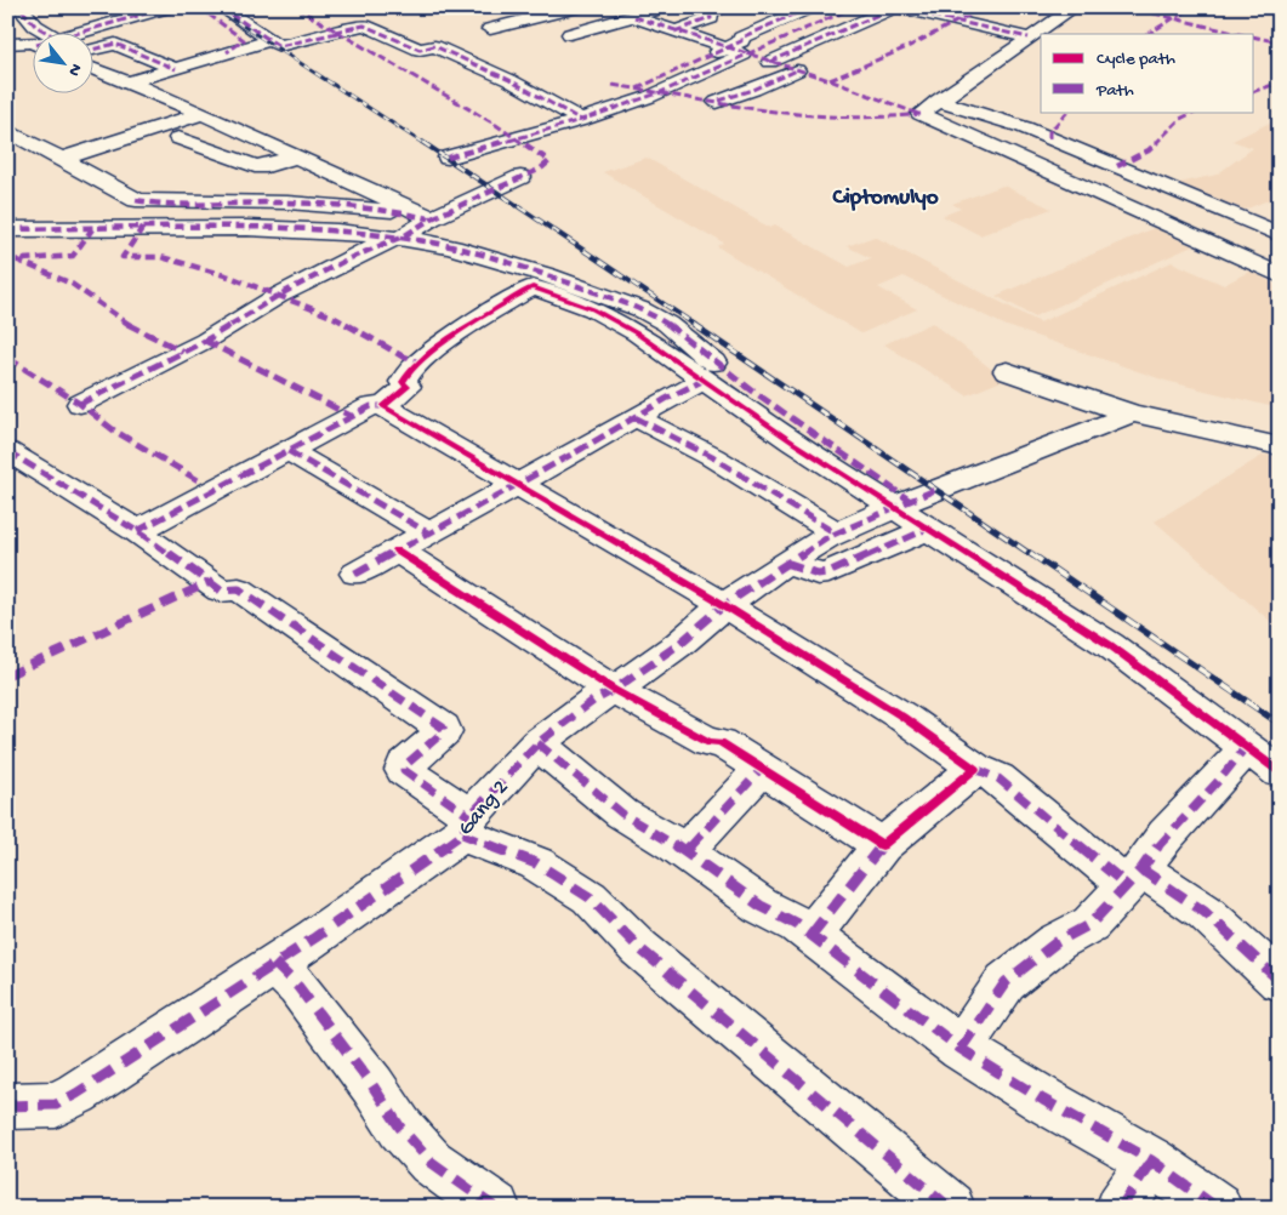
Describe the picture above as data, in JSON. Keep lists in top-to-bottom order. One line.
{"streets":{"street":["Gang 2"]},"districts":["Ciptomulyo"],"legend":["Cycle path","Path"],"north":"bottom right"}
